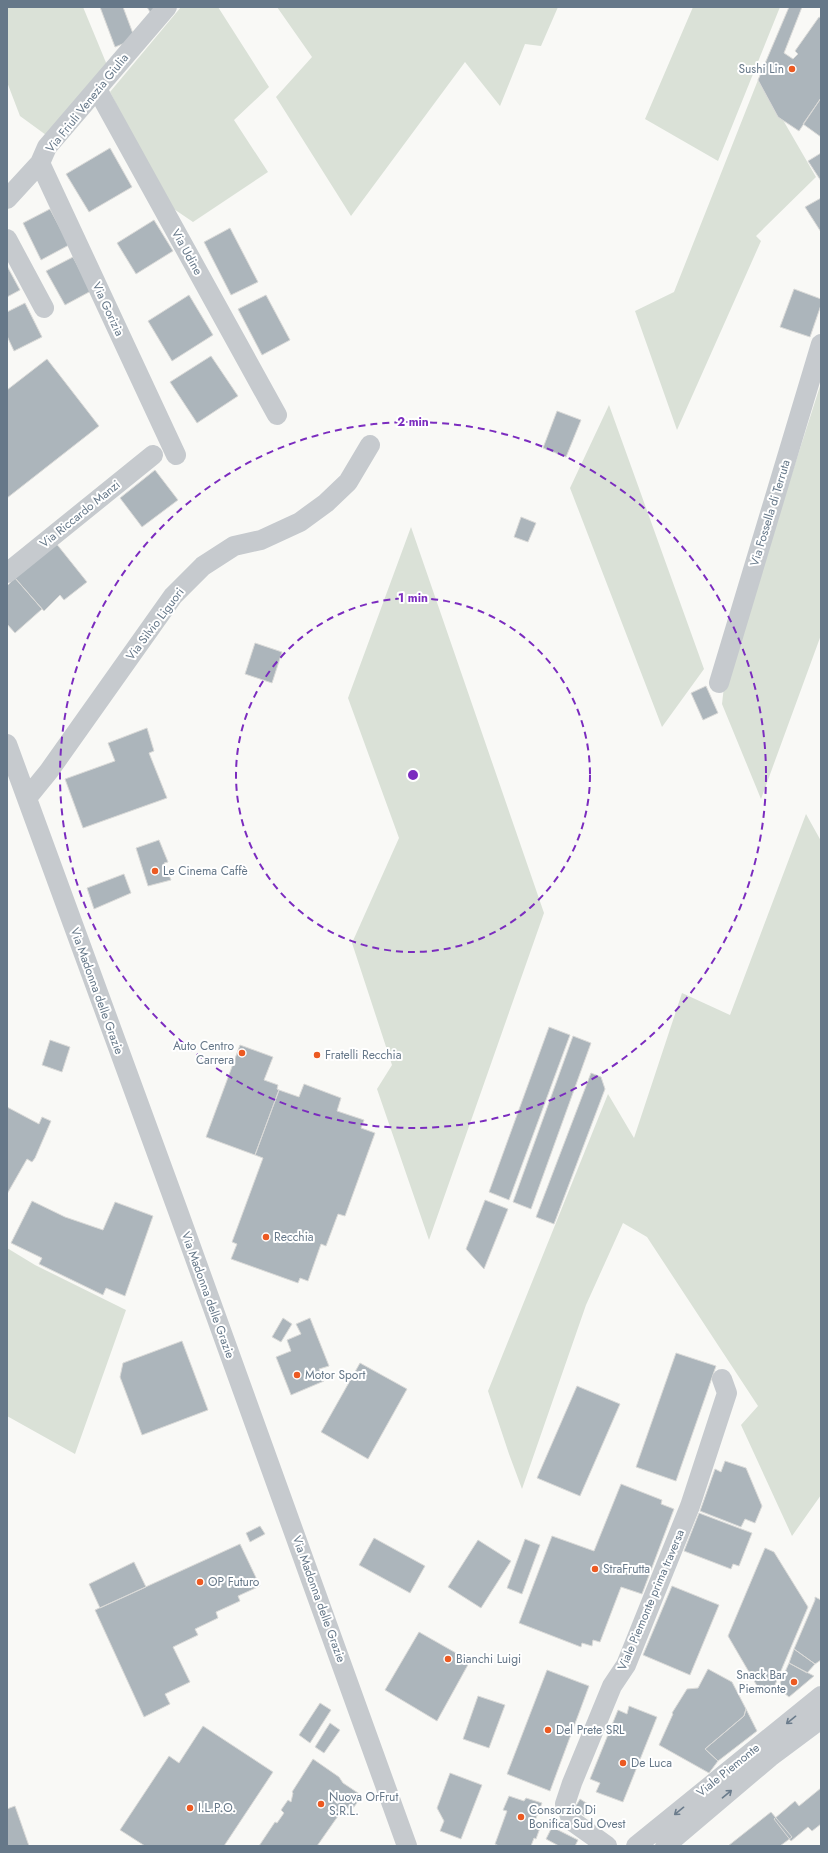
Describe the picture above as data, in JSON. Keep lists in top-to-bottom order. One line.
{"streets":{"street":["Via Friuli Venezia Giulia","Via Udine","Via Gorizia","Via Fossella di Terruta","Via Riccardo Manzi","Via Silvio Liguori","Via Madonna delle Grazie","Viale Piemonte prima traversa","Viale Piemonte"]},"crossings":[["Via Friuli Venezia Giulia","Via Udine"],["Via Friuli Venezia Giulia","Via Gorizia"],["Via Silvio Liguori","Via Madonna delle Grazie"]],"places":["Sushi Lin","Le Cinema Caffè","Auto Centro Carrera","Fratelli Recchia","Recchia","Motor Sport","StraFrutta","OP Futuro","Bianchi Luigi","Snack Bar Piemonte","Del Prete SRL","De Luca","Nuova OrFrut S.R.L.","I.L.P.O.","Consorzio Di Bonifica Sud Ovest"],"rings":["2 min","1 min"]}
